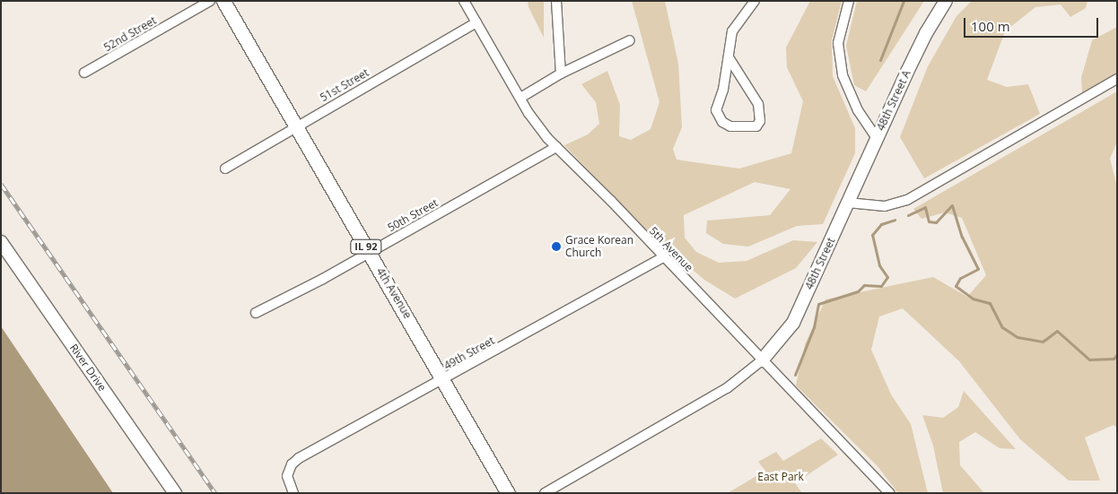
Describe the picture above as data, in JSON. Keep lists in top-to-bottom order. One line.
{"streets":{"main road":["IL 92","4th Avenue"],"street":["52nd Street","51st Street","48th Street A","50th Street","5th Avenue","48th Street","49th Street","River Drive"]},"crossings":[["51st Street","5th Avenue"],["51st Street","4th Avenue"],["48th Street A","48th Street"],["50th Street","5th Avenue"],["50th Street","4th Avenue"],["5th Avenue","48th Street"],["5th Avenue","49th Street"],["4th Avenue","49th Street"]],"parks":["East Park"],"places":["Grace Korean Church"],"scale_bar":"100 m"}
